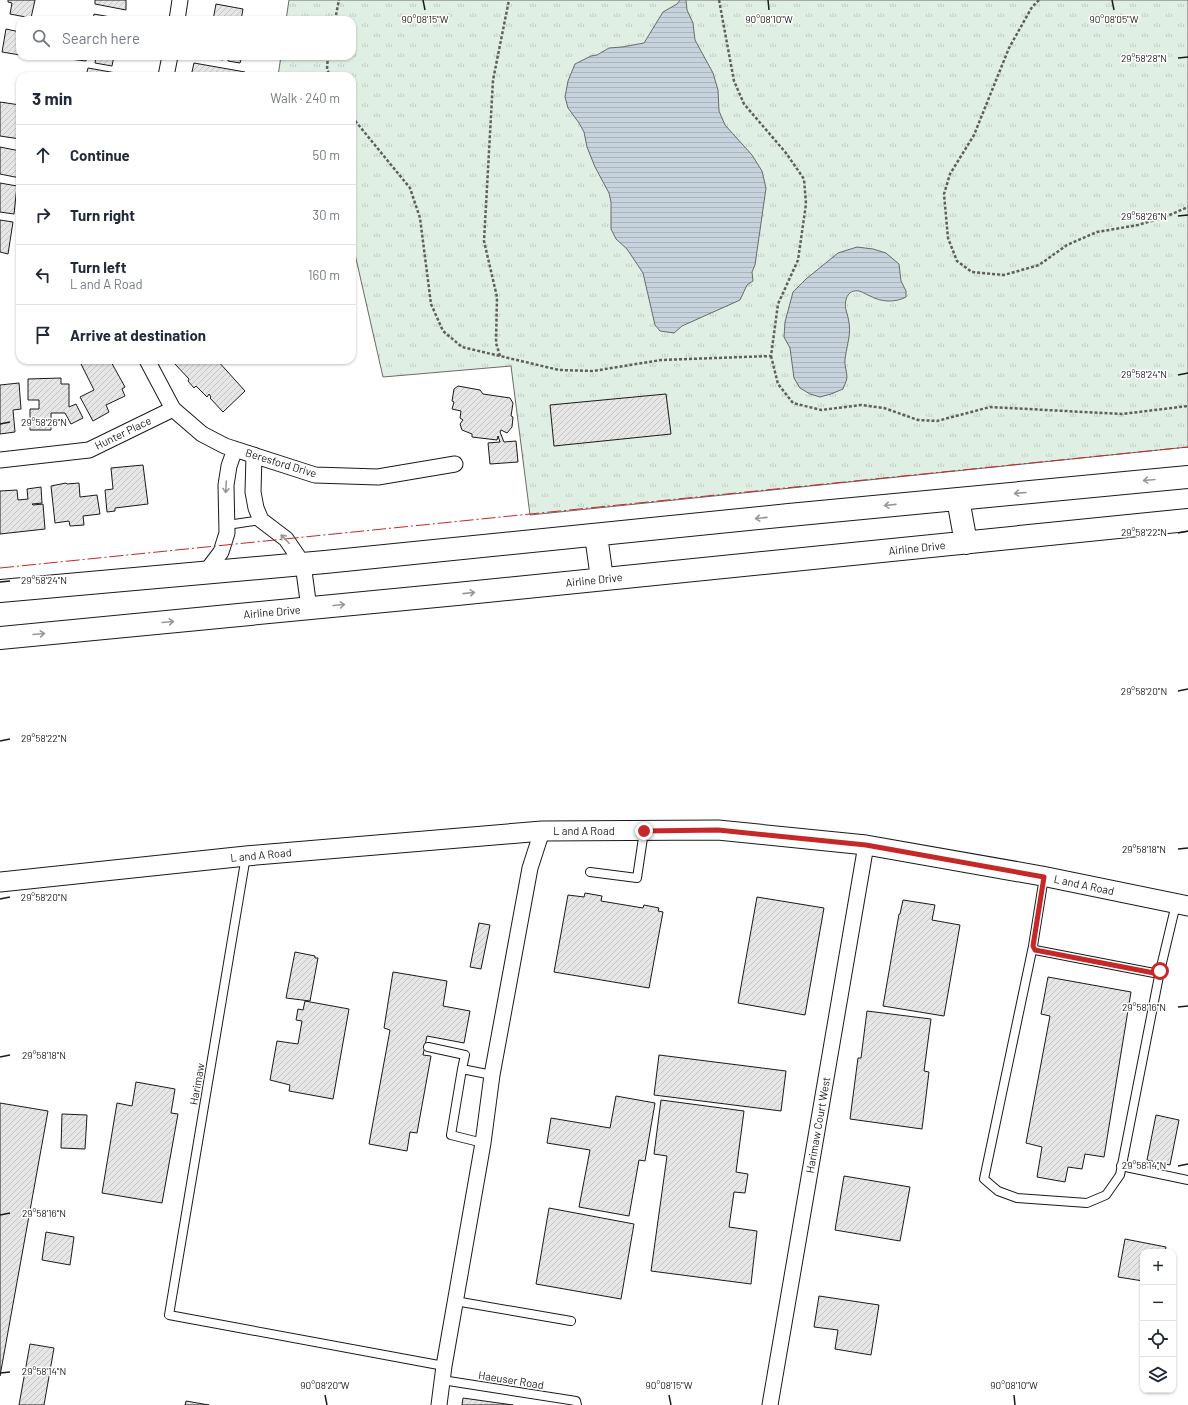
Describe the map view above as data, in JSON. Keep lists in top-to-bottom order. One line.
{"streets":{"highway":["Airline Drive"],"street":["Hunter Place","Beresford Drive","L and A Road","Harimaw Court West"],"lane":["Harimaw","Haeuser Road"]},"crossings":[["Hunter Place","Beresford Drive"],["L and A Road","Harimaw"],["L and A Road","Harimaw Court West"],["Harimaw","Haeuser Road"]],"page":{"search":"Search here","heading":["3 min","Walk · 240 m"],"list":[["Continue","50 m"],["Turn right","30 m"],["Turn left","L and A Road","160 m"],"Arrive at destination"],"map_buttons":["+","−"]},"coordinates":["90°08'15\"W","90°08'10\"W","90°08'05\"W","29°58'28\"N","29°58'26\"N","29°58'24\"N","29°58'22\"N","29°58'20\"N","29°58'18\"N","29°58'16\"N","29°58'14\"N","90°08'20\"W"]}
